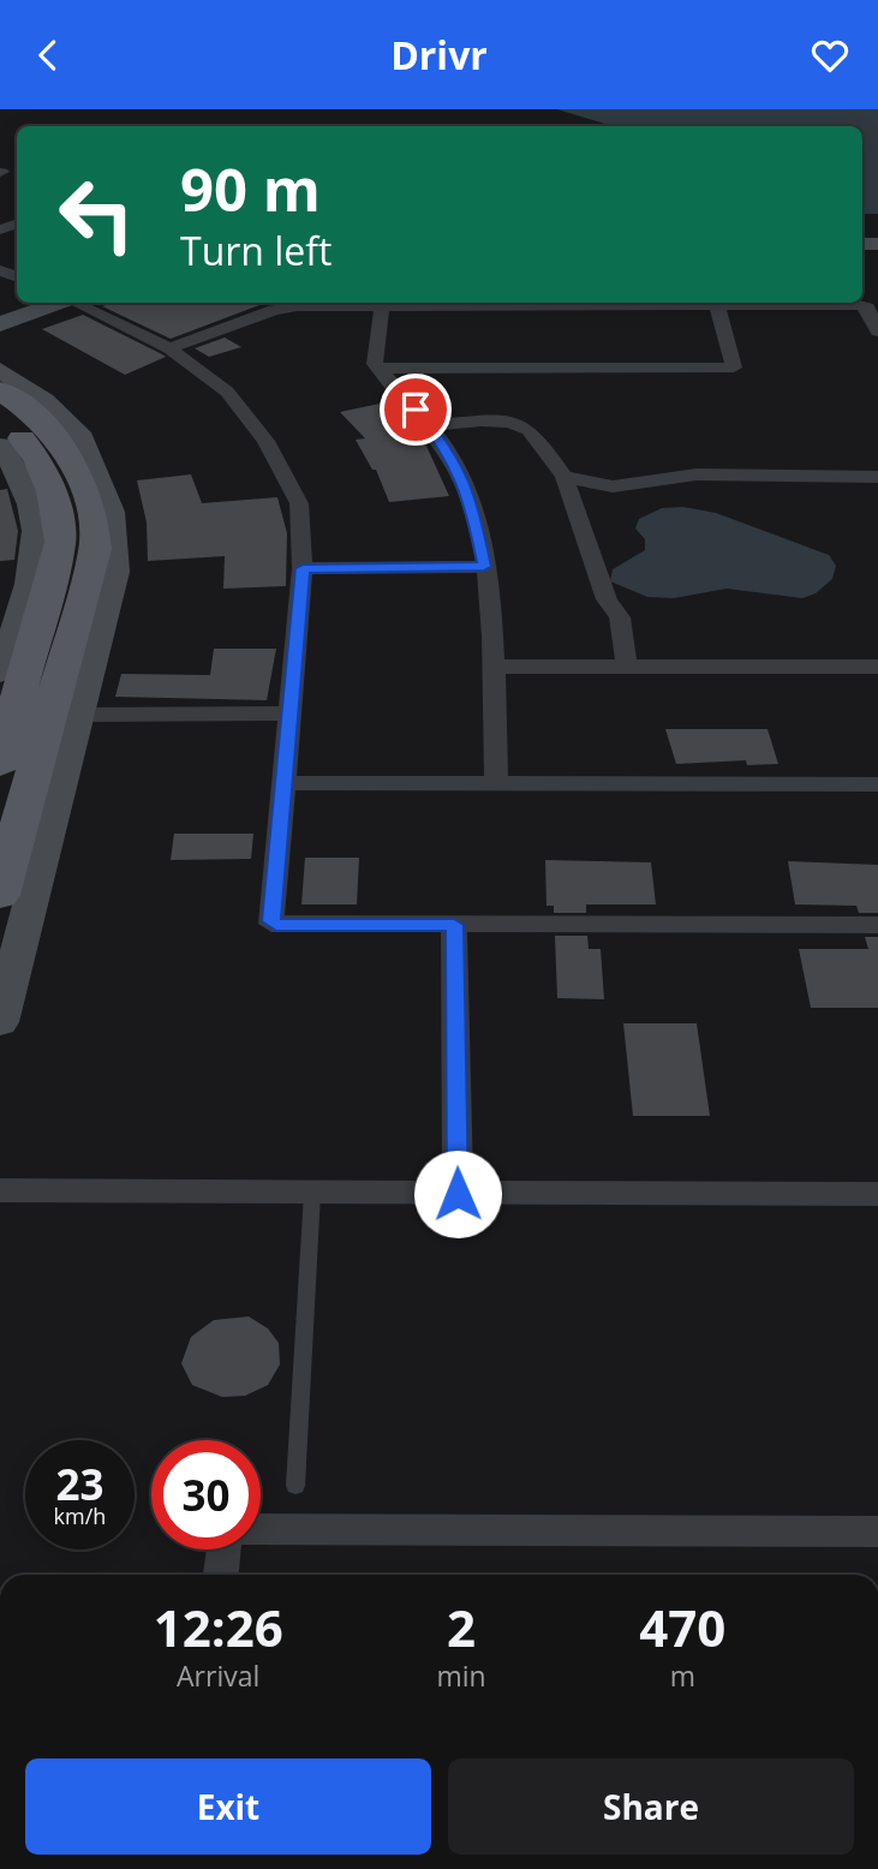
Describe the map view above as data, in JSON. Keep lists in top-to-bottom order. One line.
{"page":{"header":"Drivr","turn":["90 m","Turn left"],"speed":"23 km/h","limit":"30","eta":["12:26","Arrival","2","min","470","m"],"buttons":["Exit","Share"]}}
